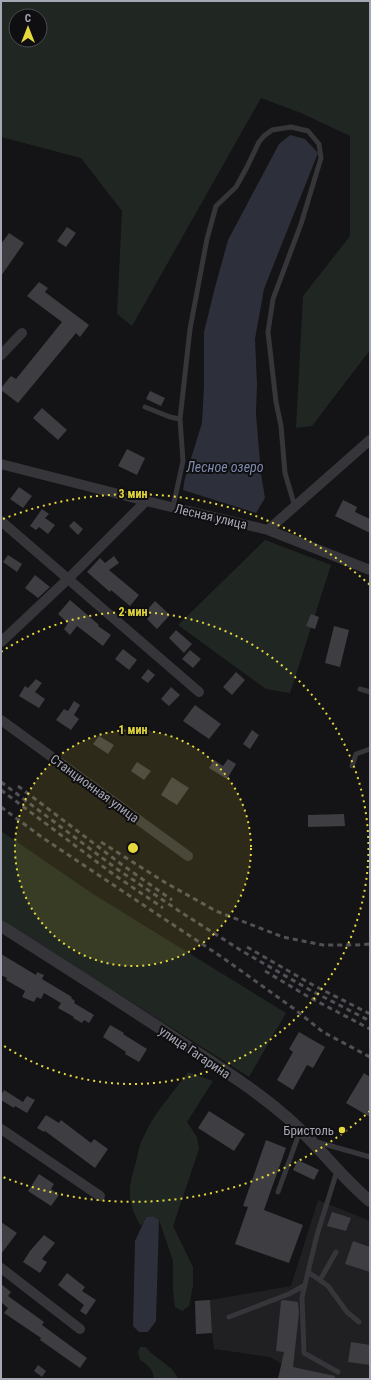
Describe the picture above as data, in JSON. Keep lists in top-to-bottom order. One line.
{"streets":{"street":["Лесная улица","Станционная улица","улица Гагарина"]},"water":["Лесное озеро"],"places":["Бристоль"],"north":"top","rings":["3 мин","2 мин","1 мин"]}
